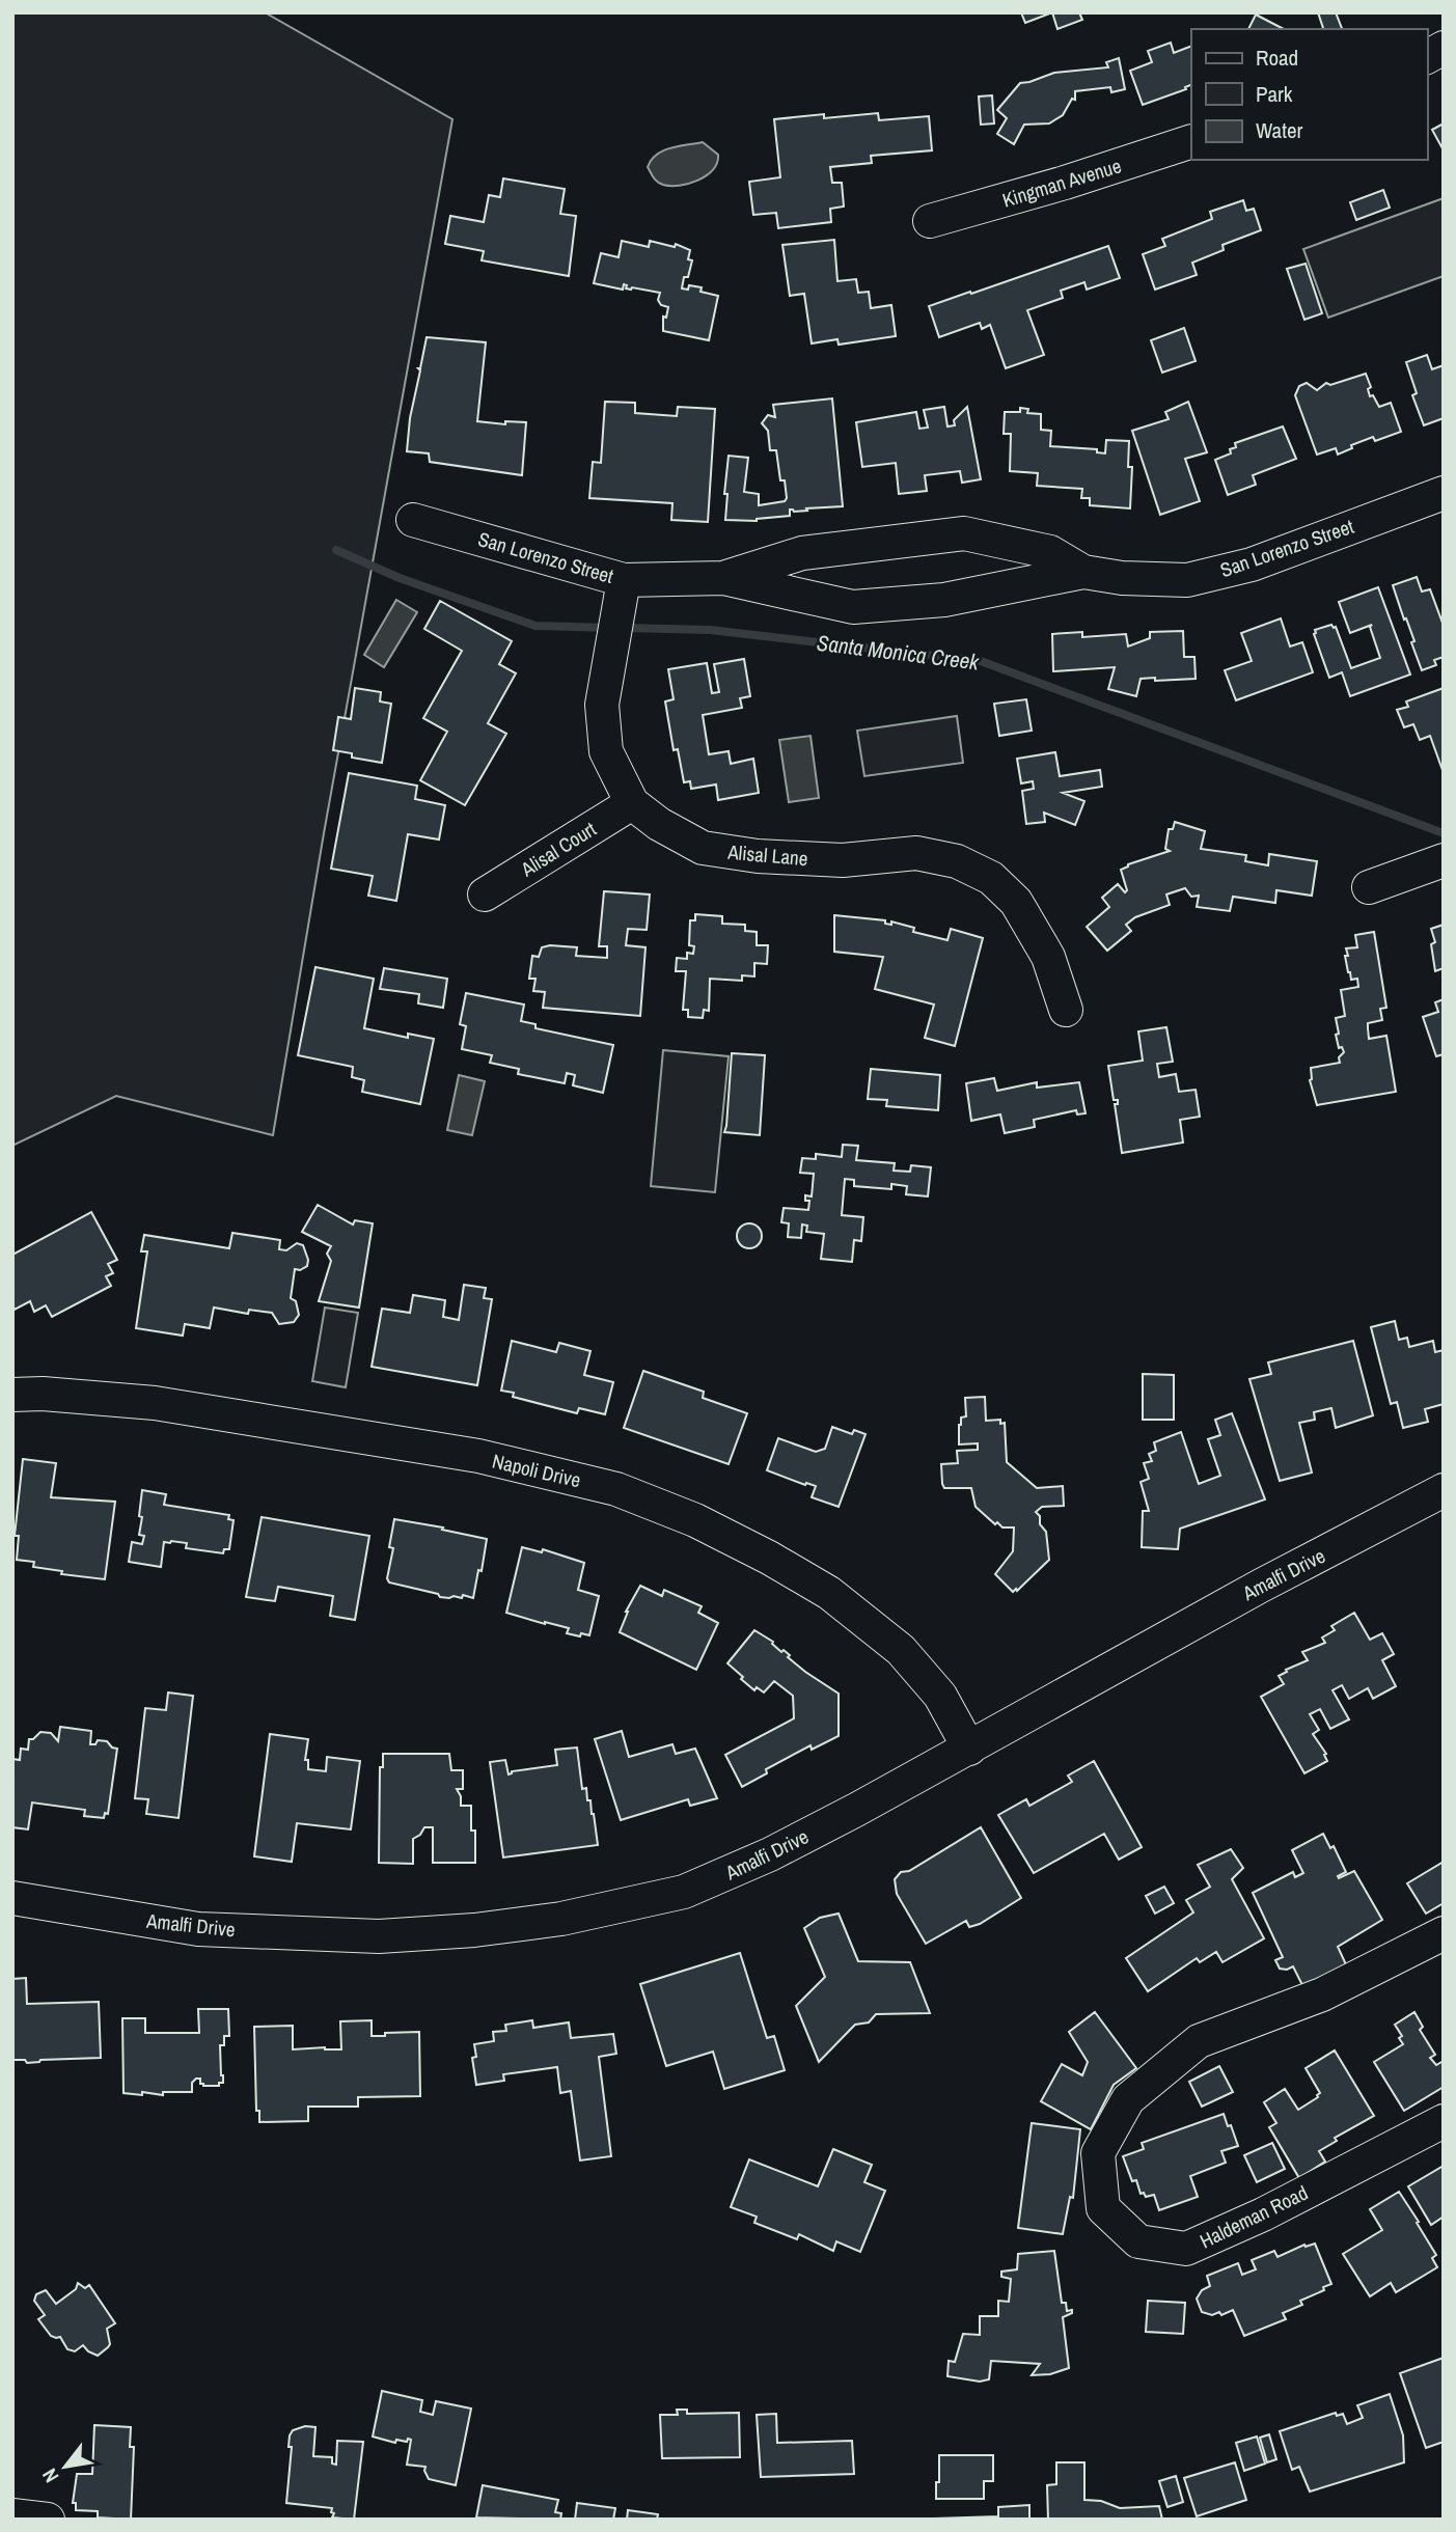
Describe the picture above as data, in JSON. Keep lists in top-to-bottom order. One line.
{"streets":{"street":["Kingman Avenue","San Lorenzo Street","Alisal Court","Alisal Lane","Napoli Drive","Amalfi Drive","Haldeman Road"]},"crossings":[["San Lorenzo Street","Alisal Lane"],["Alisal Court","Alisal Lane"],["Napoli Drive","Amalfi Drive"]],"water":["Santa Monica Creek"],"legend":["Road","Park","Water"],"north":"bottom left"}
